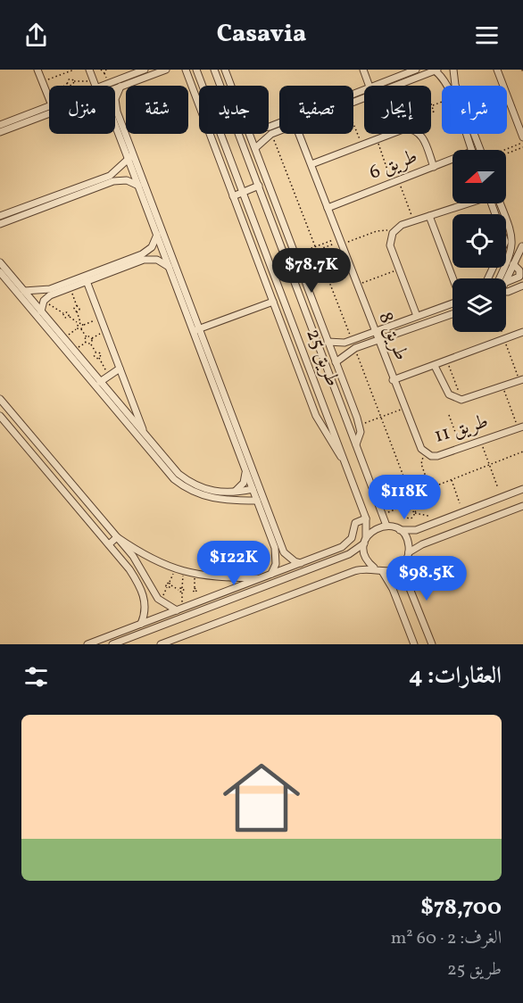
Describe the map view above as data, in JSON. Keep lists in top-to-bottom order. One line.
{"streets":{"street":["طريق 6","طريق 8","طريق 25","طريق 11"]},"crossings":[["طريق 6","طريق 8"],["طريق 8","طريق 11"]],"north":"left","page":{"header":"Casavia","chip":["شراء","إيجار","تصفية","جديد","شقة","منزل"],"price":["$78.7K","$118K","$122K","$98.5K"],"heading":"العقارات: 4","list":[{"name":"$78,700","note":"الغرف: 2 · 60 m² · طريق 25"}]}}
